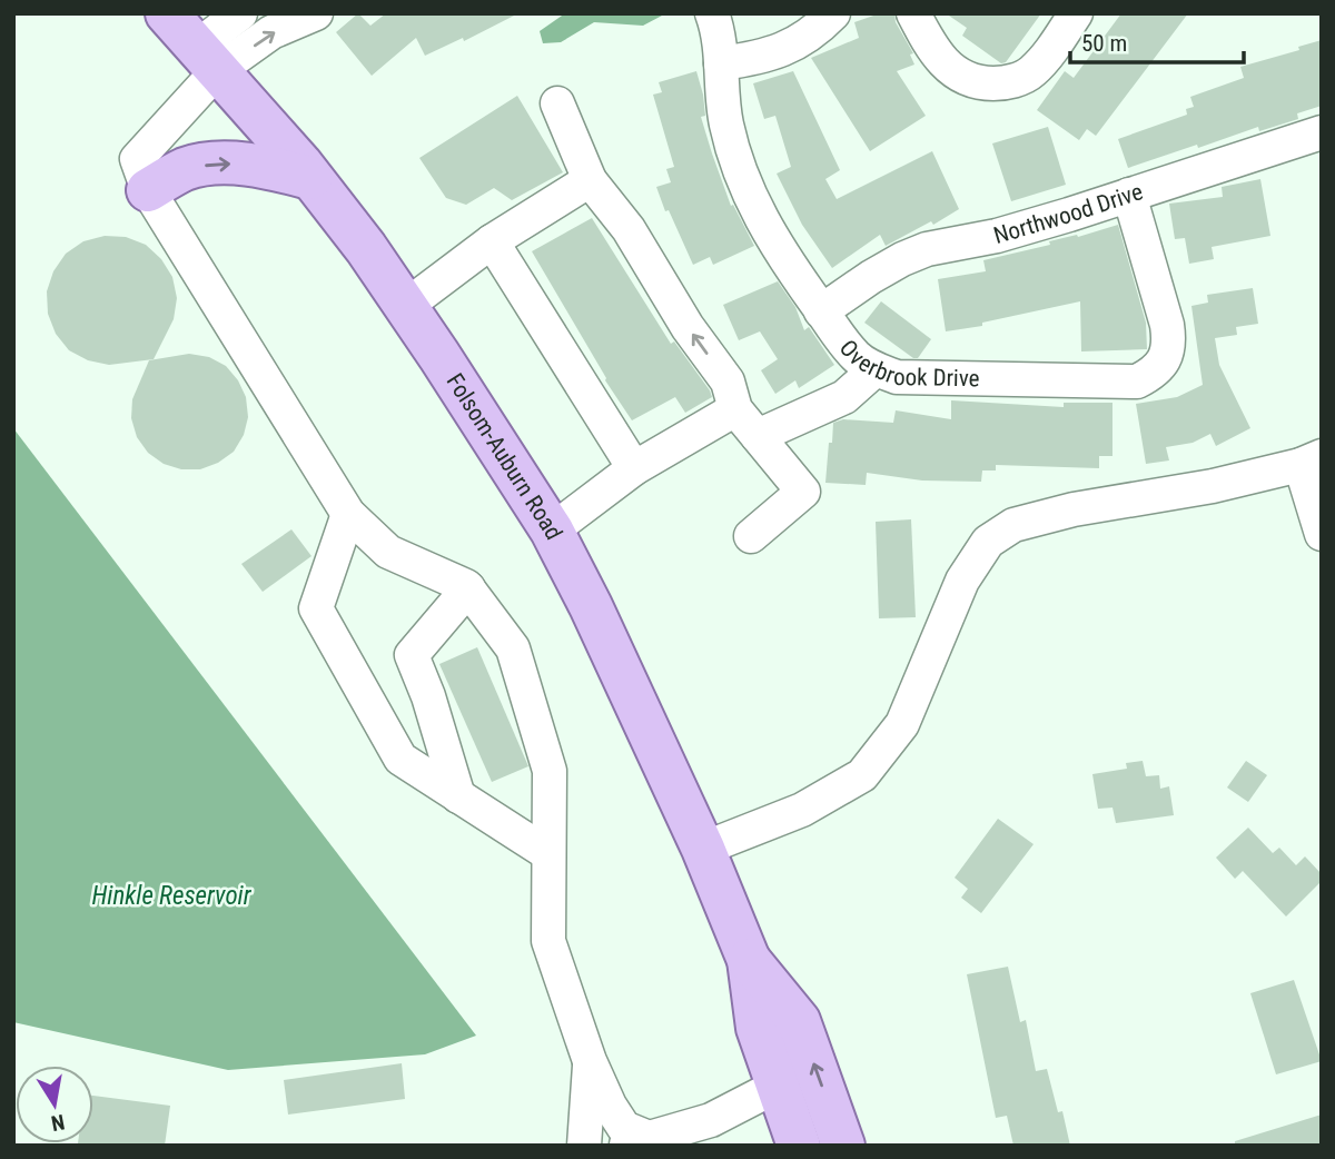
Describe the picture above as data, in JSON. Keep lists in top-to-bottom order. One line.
{"streets":{"main road":["Folsom-Auburn Road"],"street":["Northwood Drive","Overbrook Drive"]},"crossings":[["Northwood Drive","Overbrook Drive"]],"water":["Hinkle Reservoir"],"scale_bar":"50 m","north":"bottom"}
